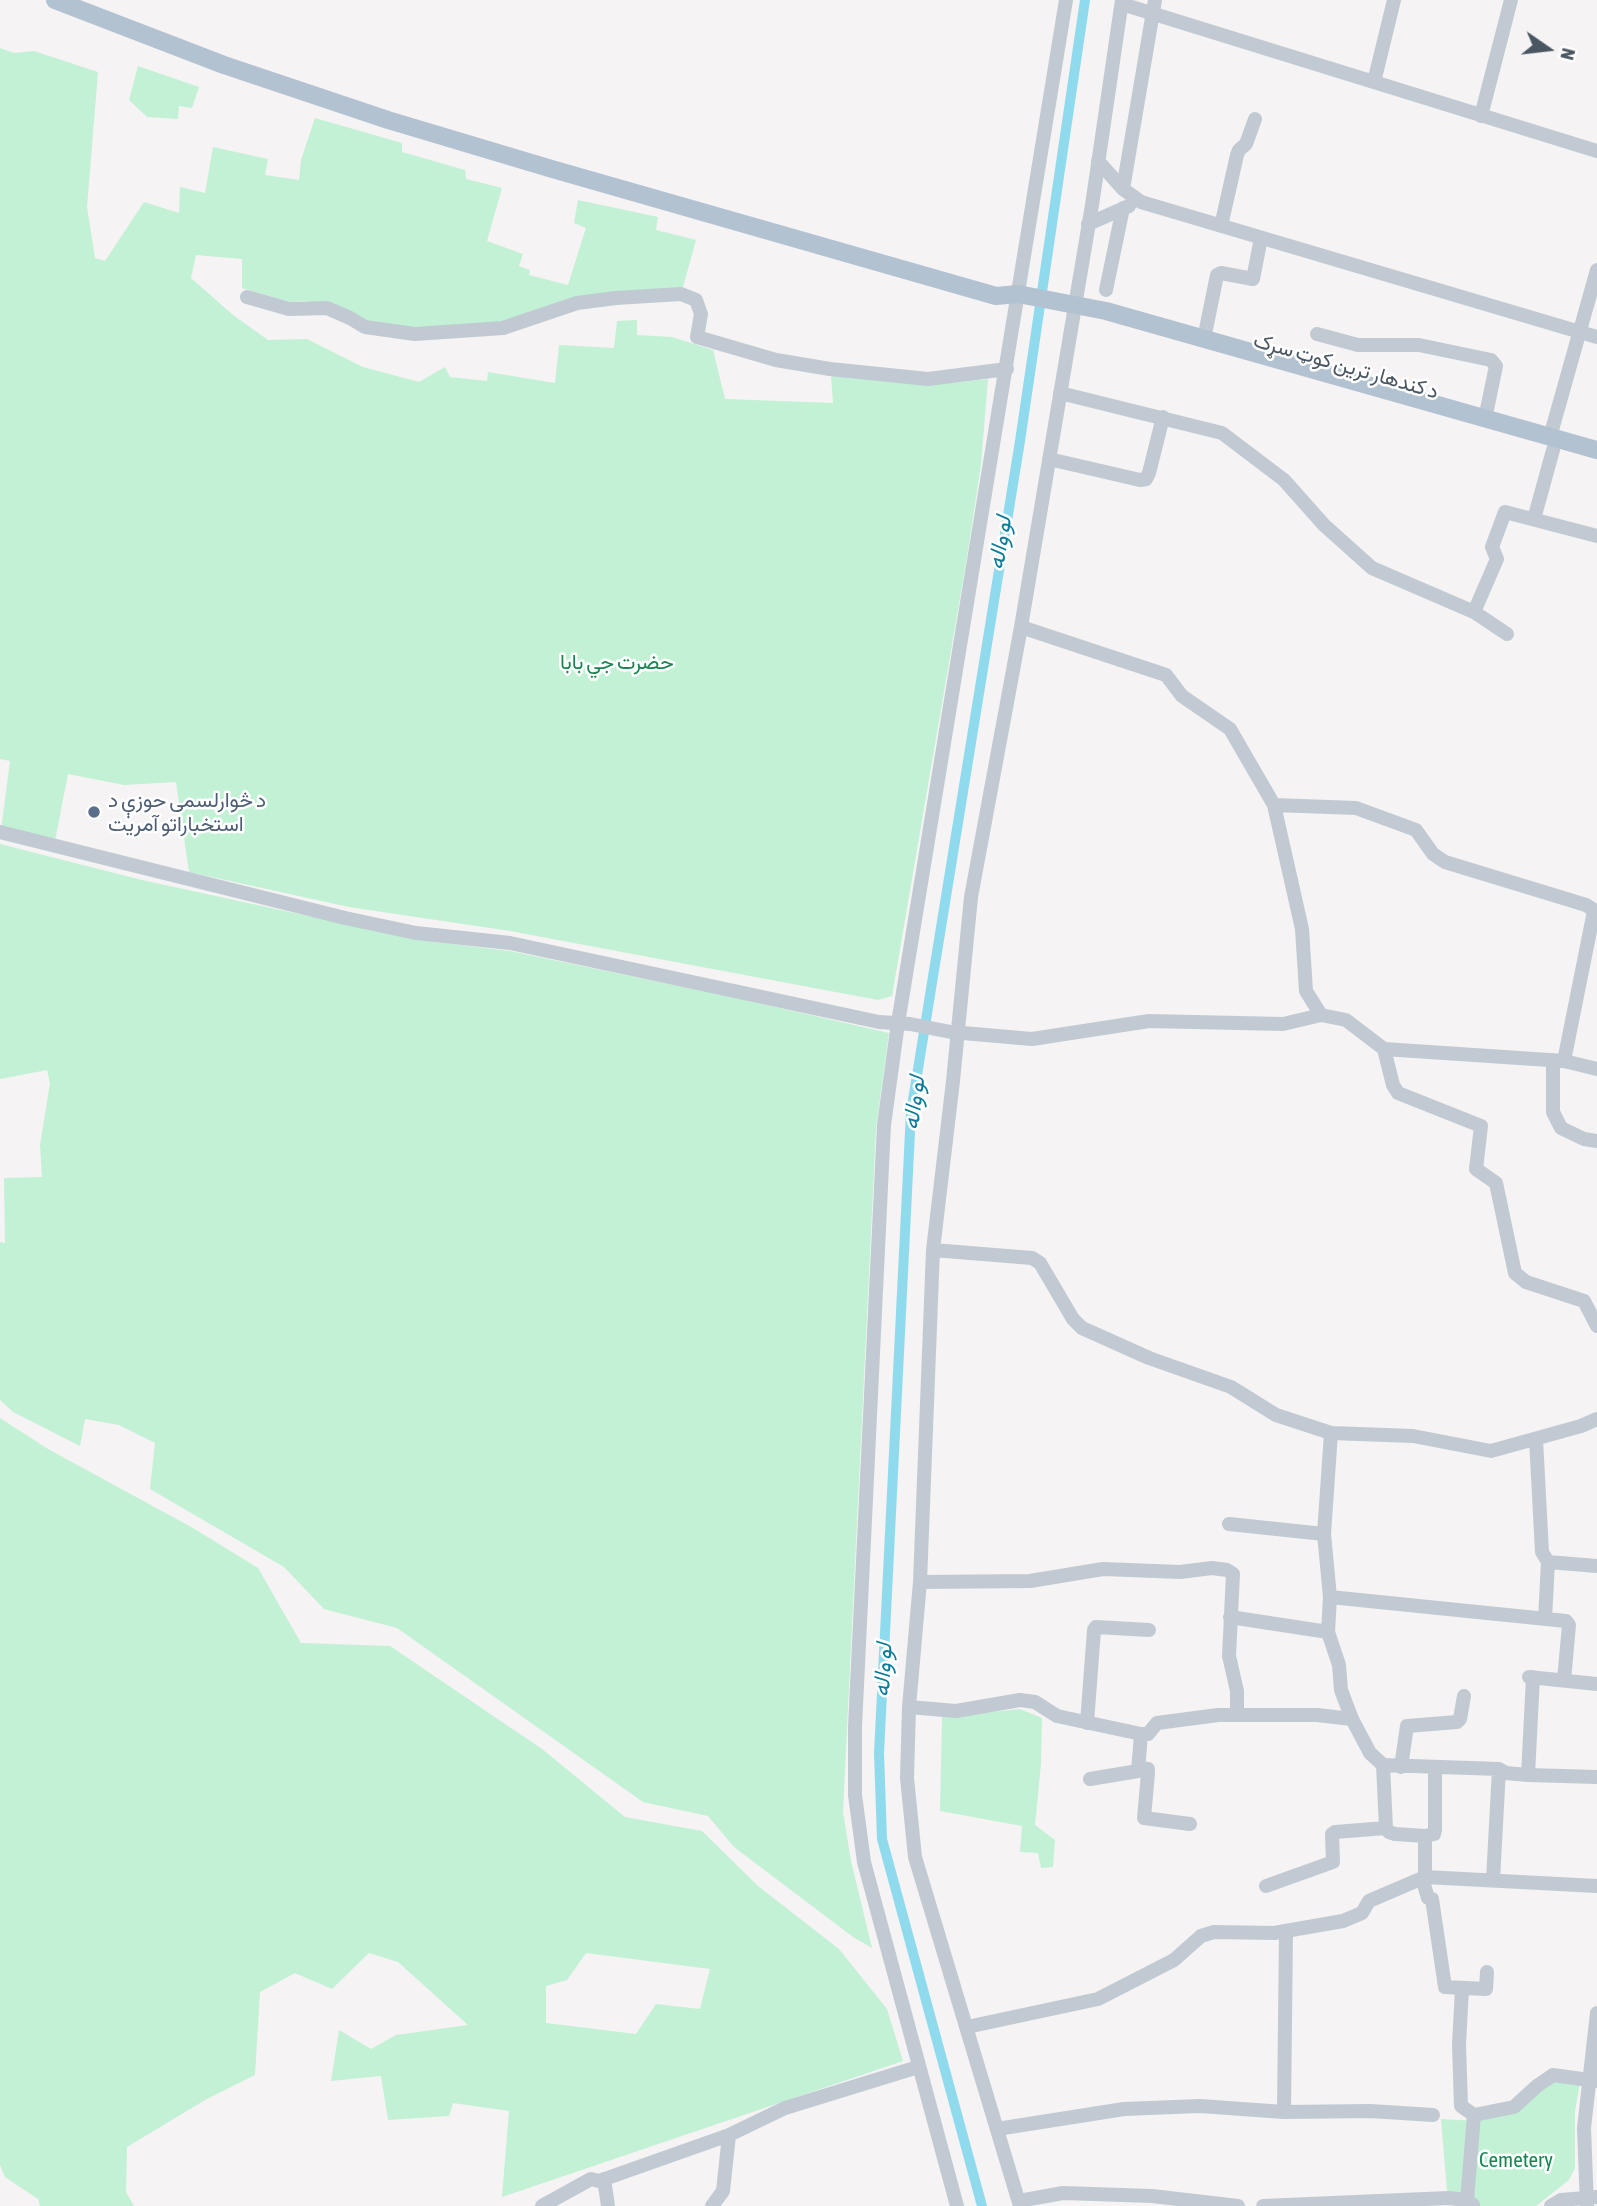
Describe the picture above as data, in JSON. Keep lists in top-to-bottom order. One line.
{"streets":{"main road":["د کندهار ترين کوټ سړک"]},"water":["لو واله"],"parks":["حضرت جي بابا","Cemetery"],"places":["د څوارلسمی حوزې د استخباراتو آمريت"],"north":"right"}
